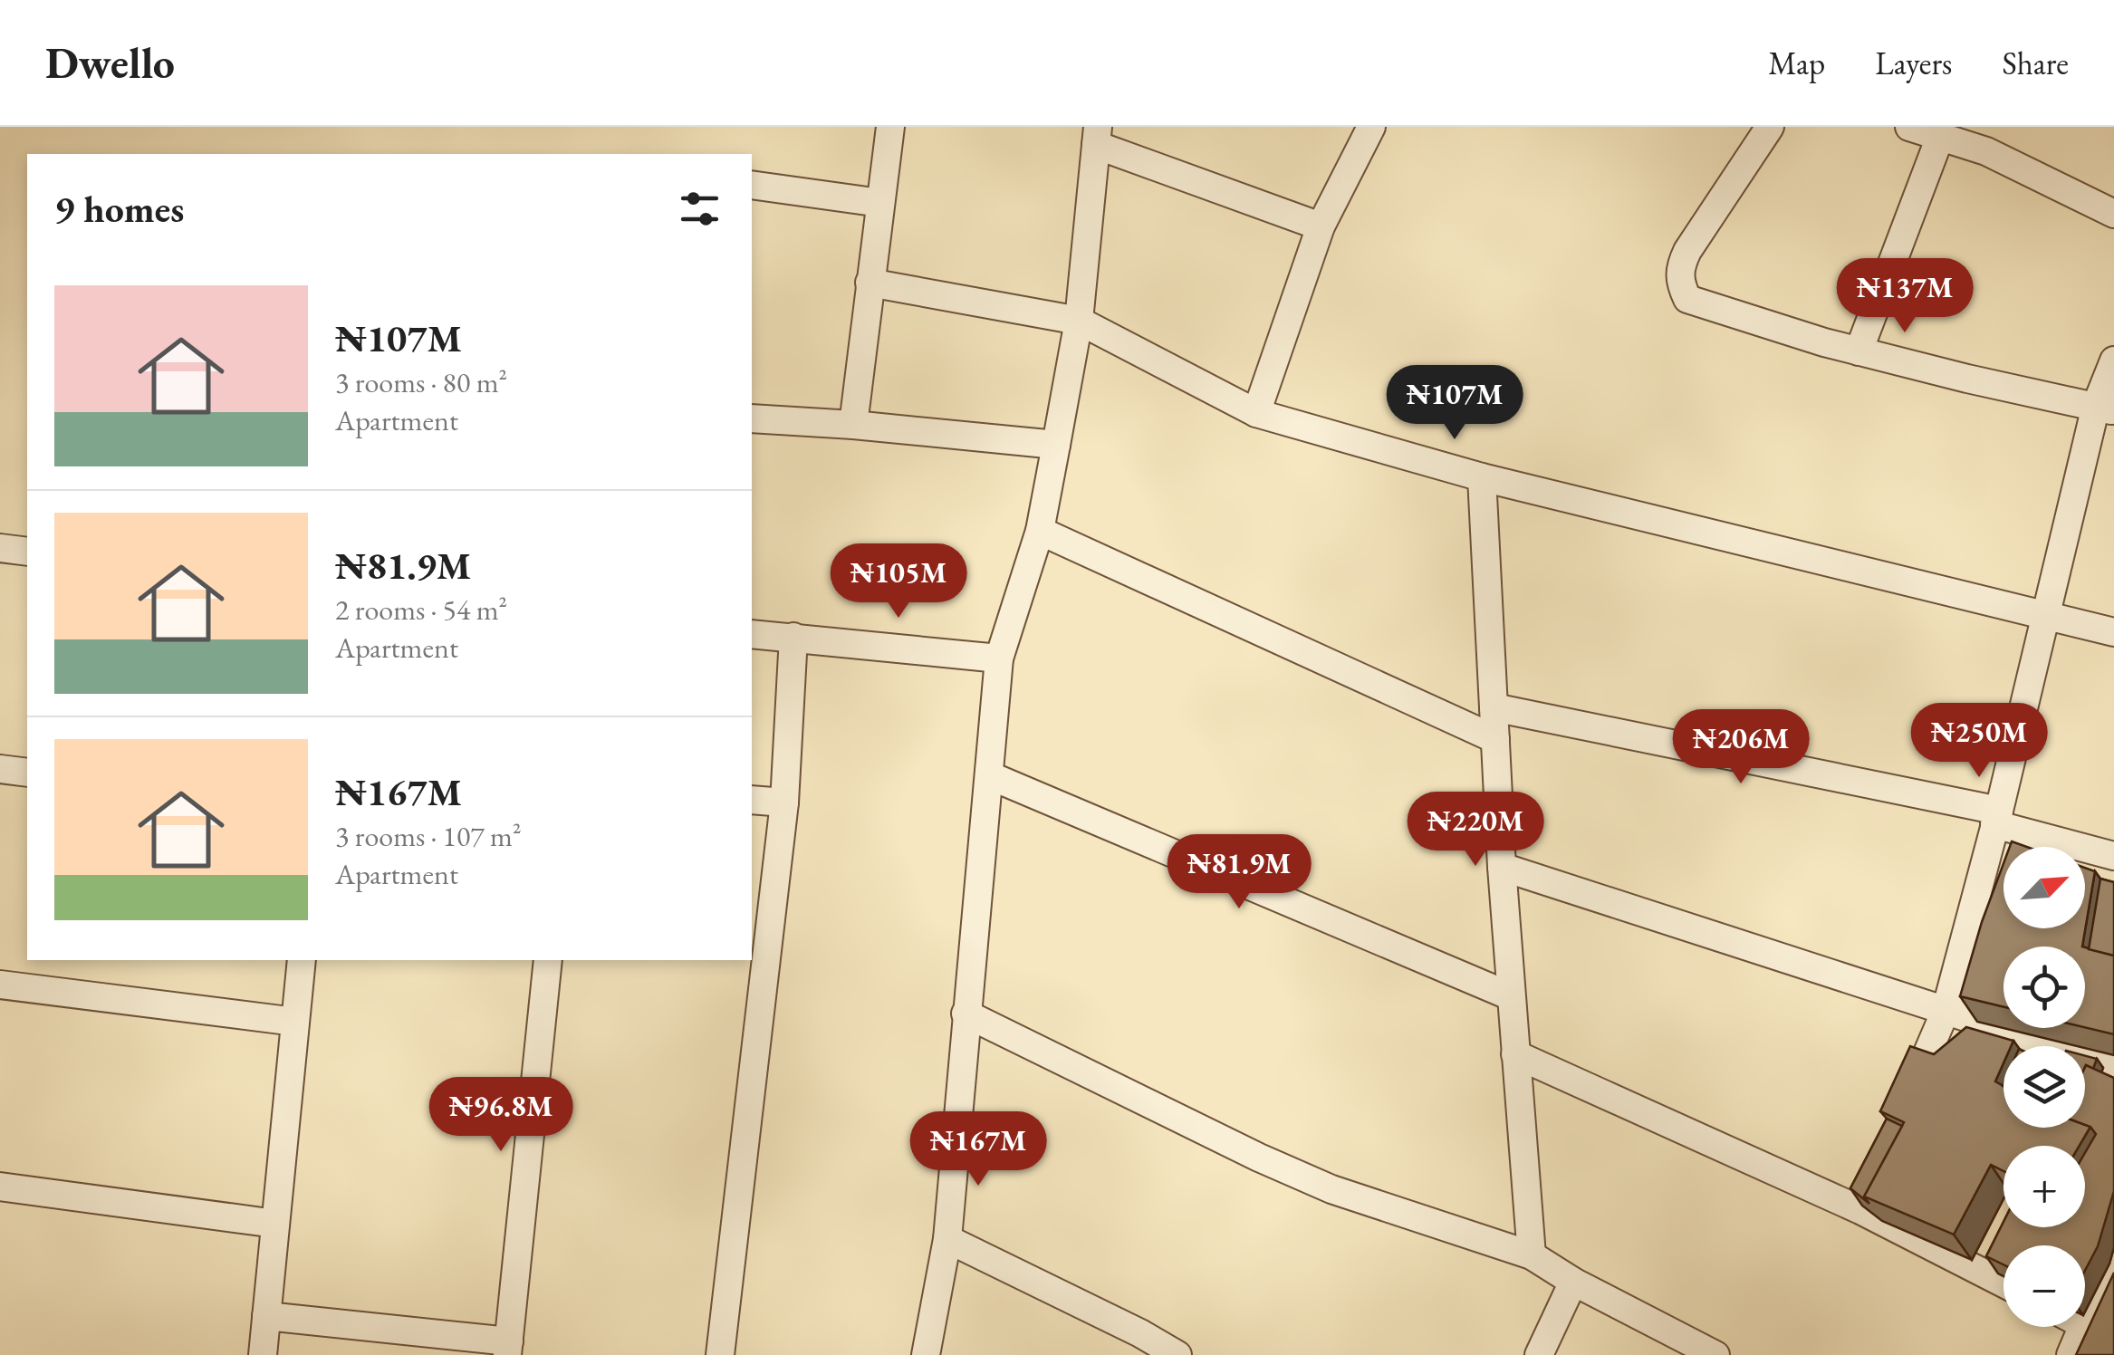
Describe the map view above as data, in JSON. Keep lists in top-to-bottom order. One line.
{"north":"top right","page":{"header":"Dwello","nav":["Map","Layers","Share"],"heading":"9 homes","price":["₦137M","₦107M","₦105M","₦250M","₦206M","₦220M","₦81.9M","₦96.8M","₦167M"],"list":[{"name":"₦107M","note":"3 rooms · 80 m² · Apartment"},{"name":"₦81.9M","note":"2 rooms · 54 m² · Apartment"},{"name":"₦167M","note":"3 rooms · 107 m² · Apartment"}],"map_buttons":["+","−"]}}
